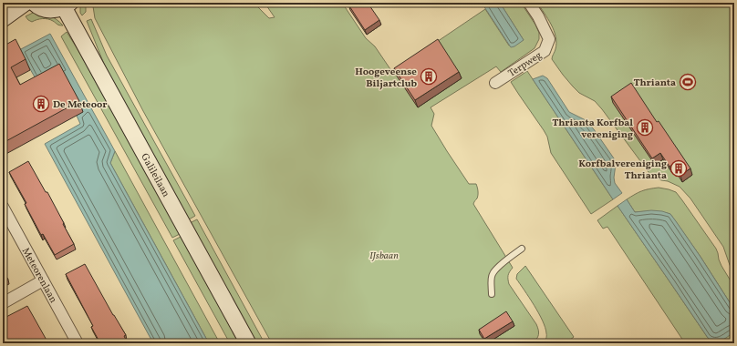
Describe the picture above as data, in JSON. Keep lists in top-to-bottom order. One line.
{"streets":{"main road":["Galileilaan"],"street":["Terpweg","Meteorenlaan"]},"parks":["IJsbaan"],"places":{"building":["Hoogeveense Biljartclub","De Meteoor","Thrianta Korfbal vereniging","Korfbalvereniging Thrianta"],"sports":["Thrianta"]}}
